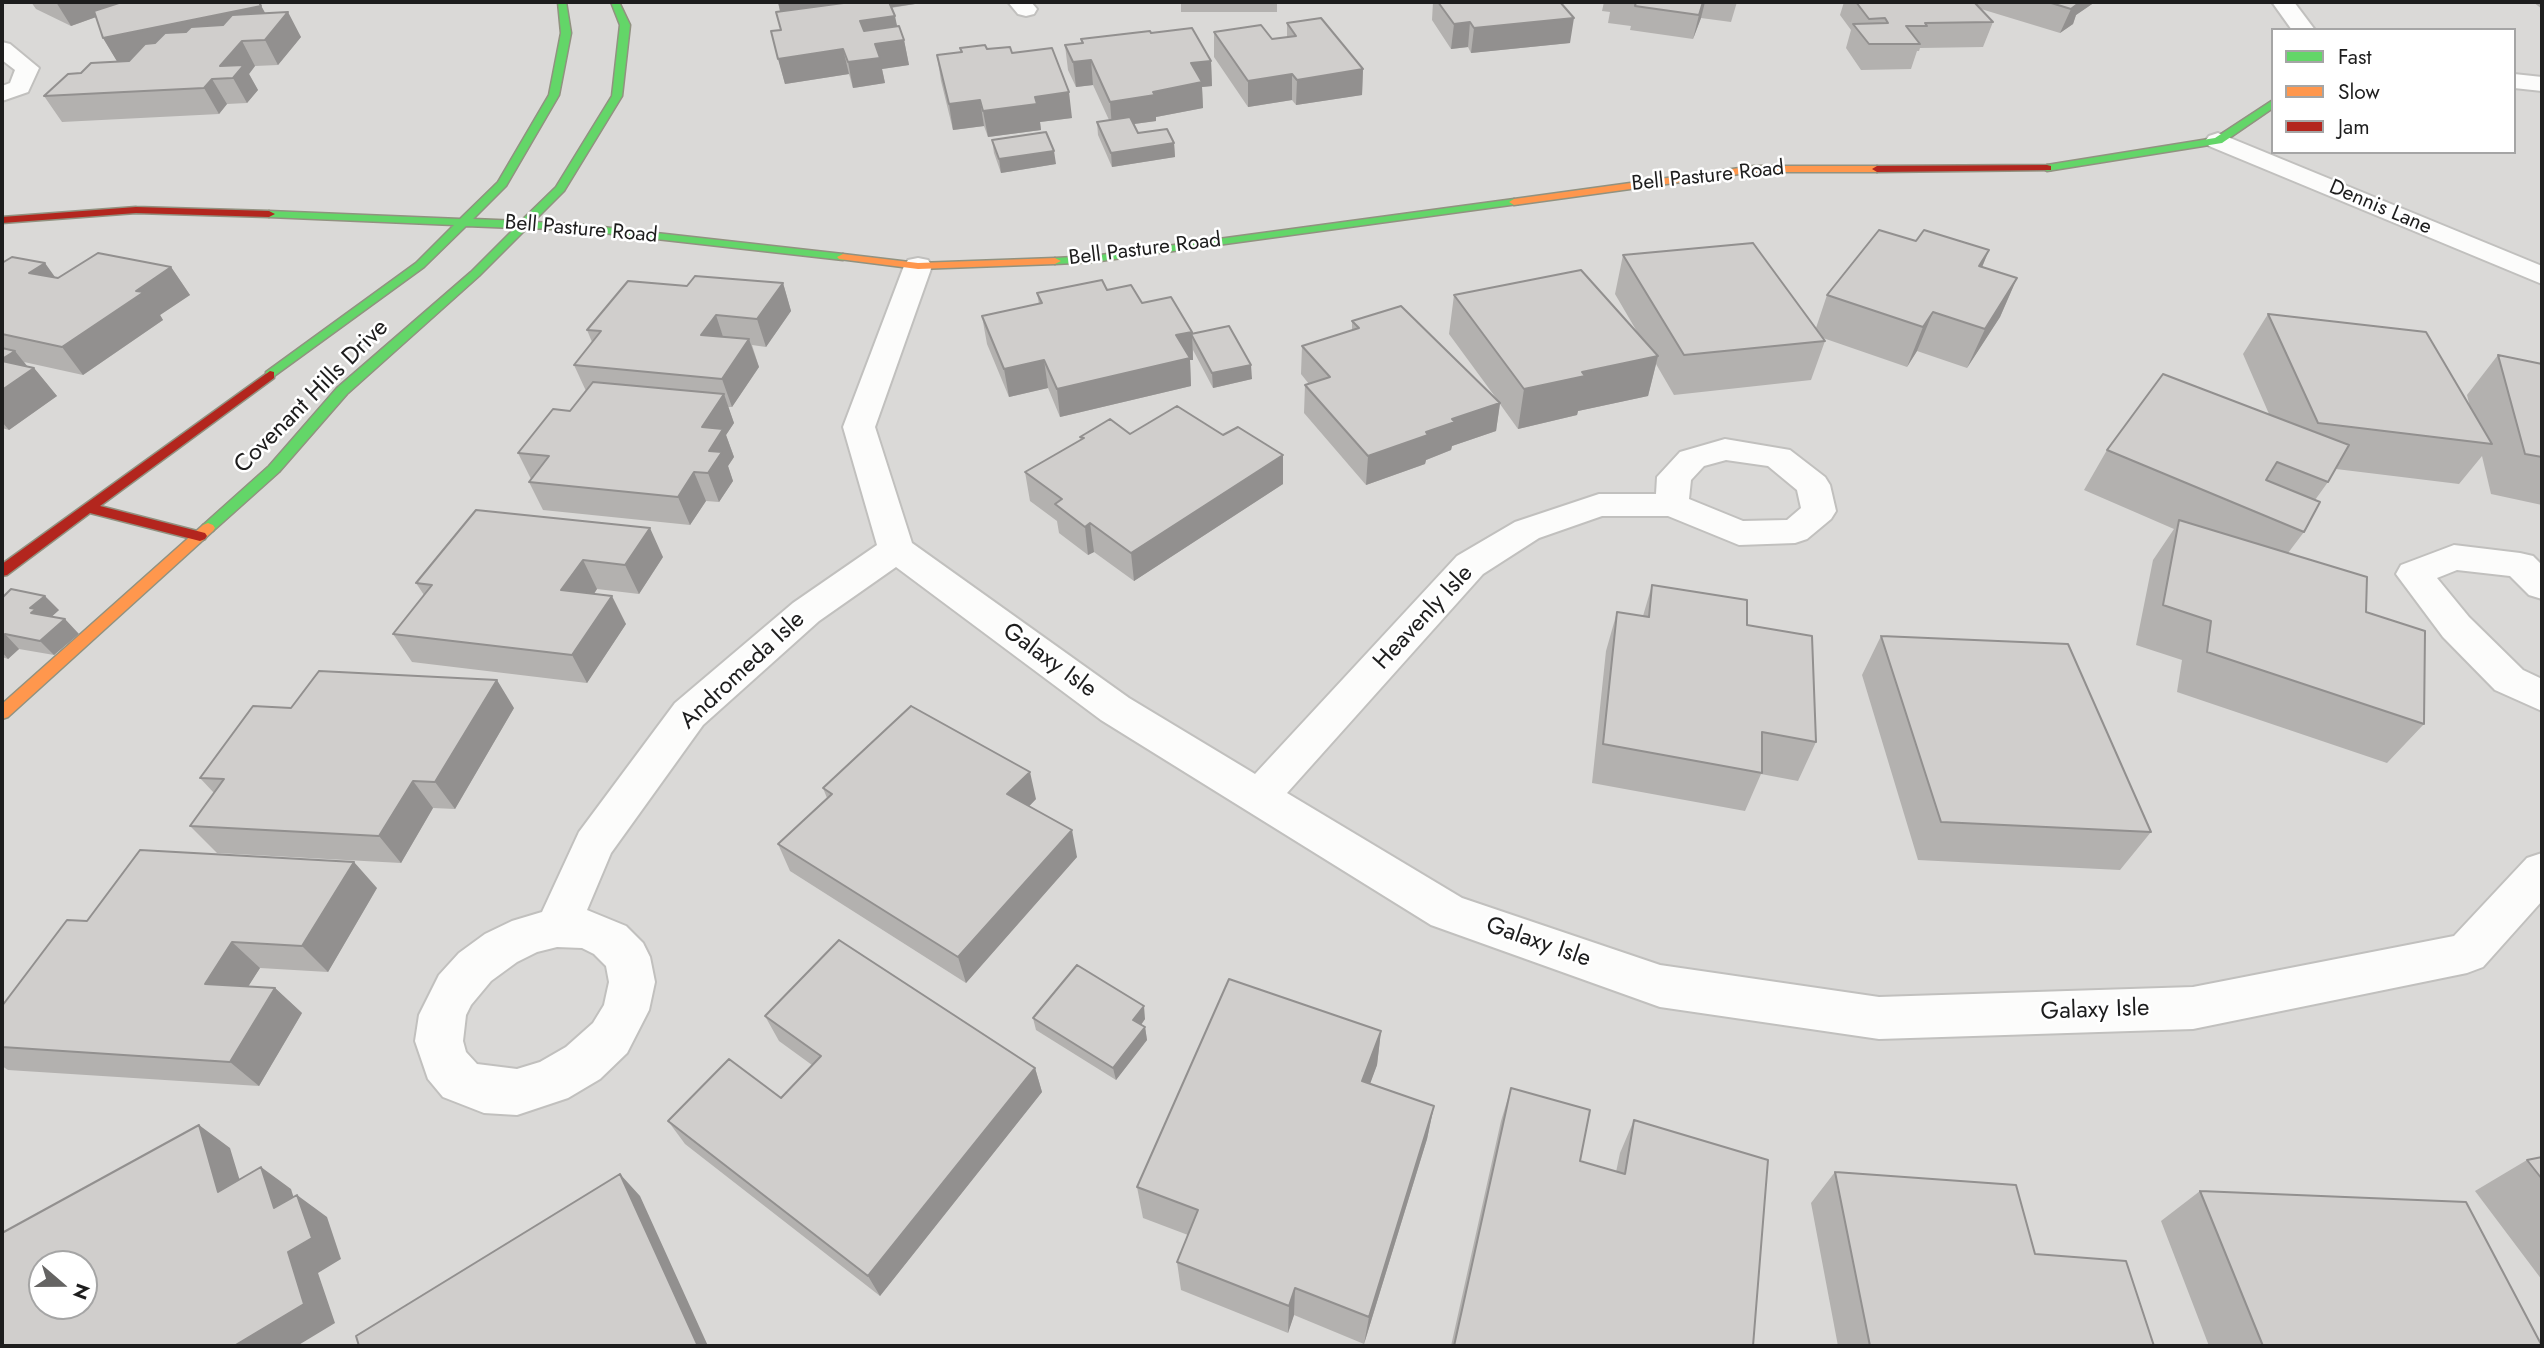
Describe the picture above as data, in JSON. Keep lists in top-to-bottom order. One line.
{"streets":{"street":["Bell Pasture Road","Dennis Lane","Covenant Hills Drive","Heavenly Isle","Galaxy Isle","Andromeda Isle"]},"crossings":[["Bell Pasture Road","Dennis Lane"],["Bell Pasture Road","Covenant Hills Drive"],["Heavenly Isle","Galaxy Isle"],["Galaxy Isle","Andromeda Isle"]],"legend":["Fast","Slow","Jam"],"north":"right"}
